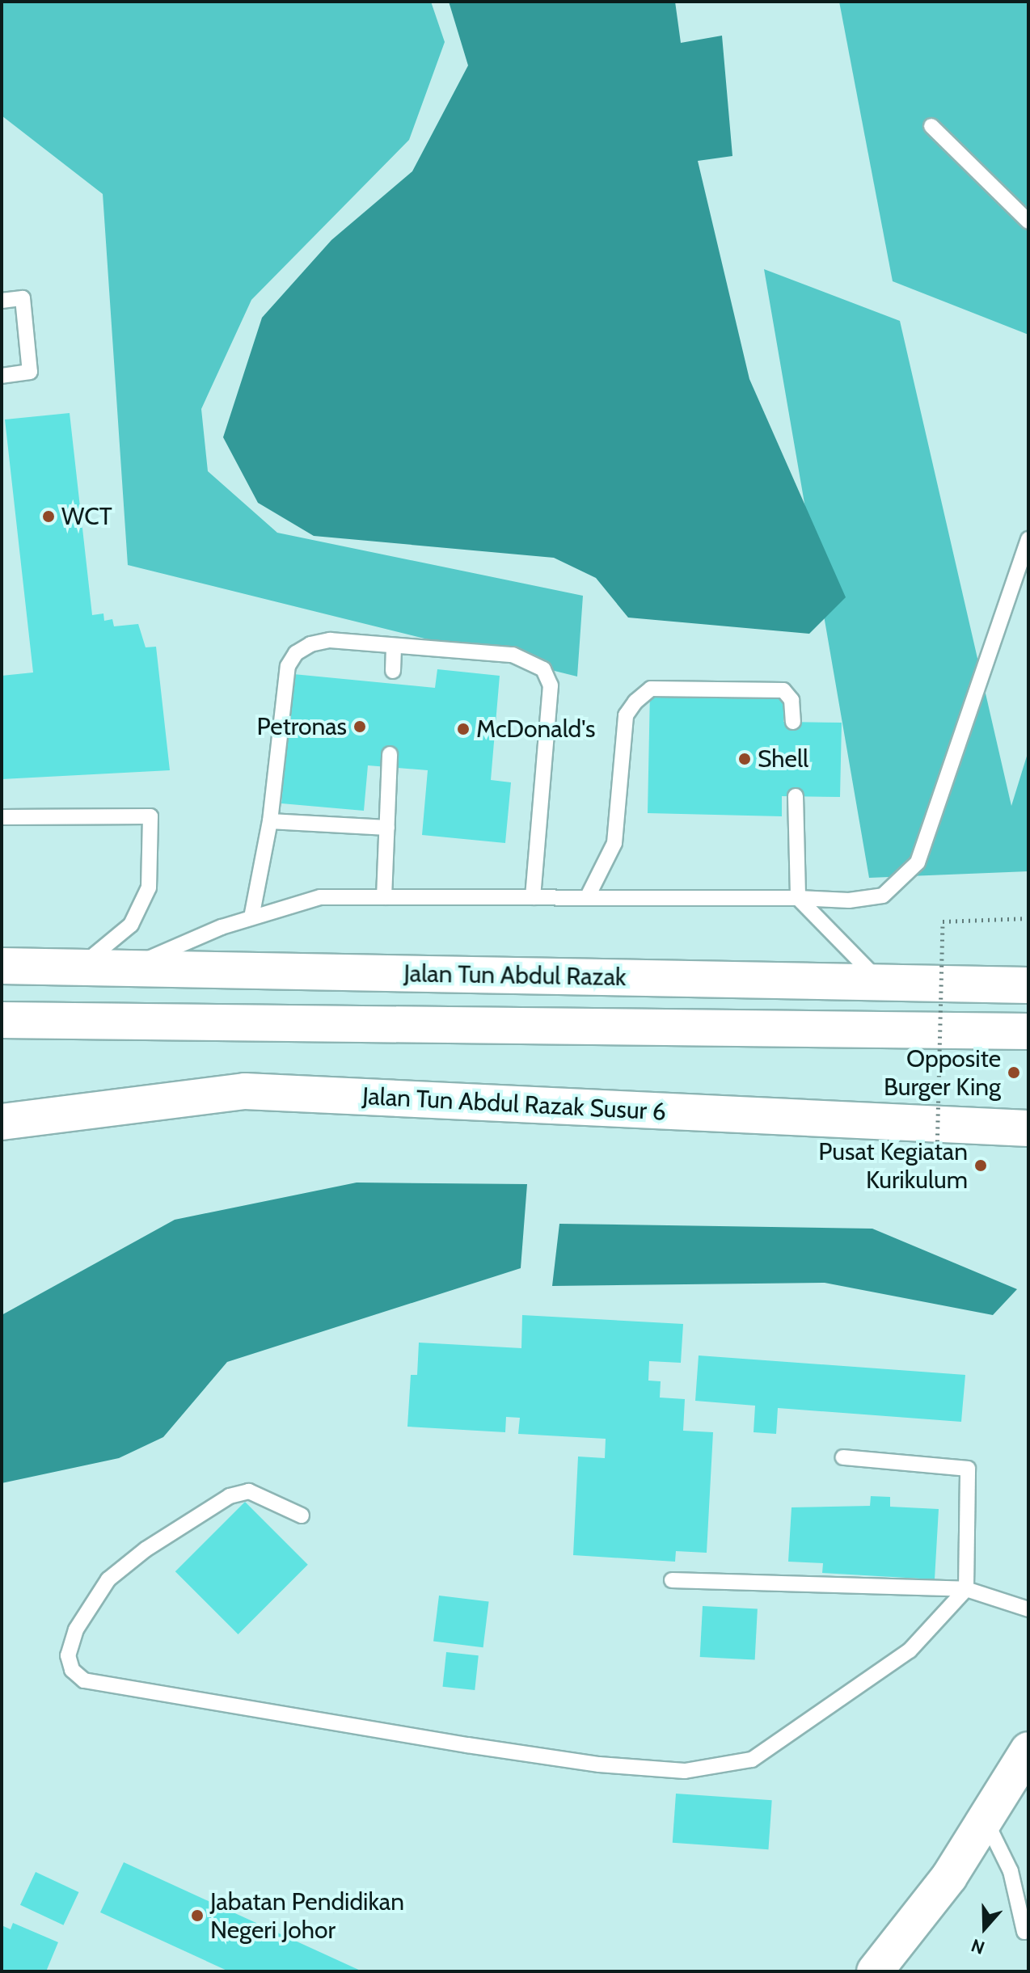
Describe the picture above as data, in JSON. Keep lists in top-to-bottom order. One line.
{"streets":{"main road":["Jalan Tun Abdul Razak","Jalan Tun Abdul Razak Susur 6"]},"places":["WCT","Petronas","McDonald's","Shell","Opposite Burger King","Pusat Kegiatan Kurikulum","Jabatan Pendidikan Negeri Johor"],"north":"bottom"}
